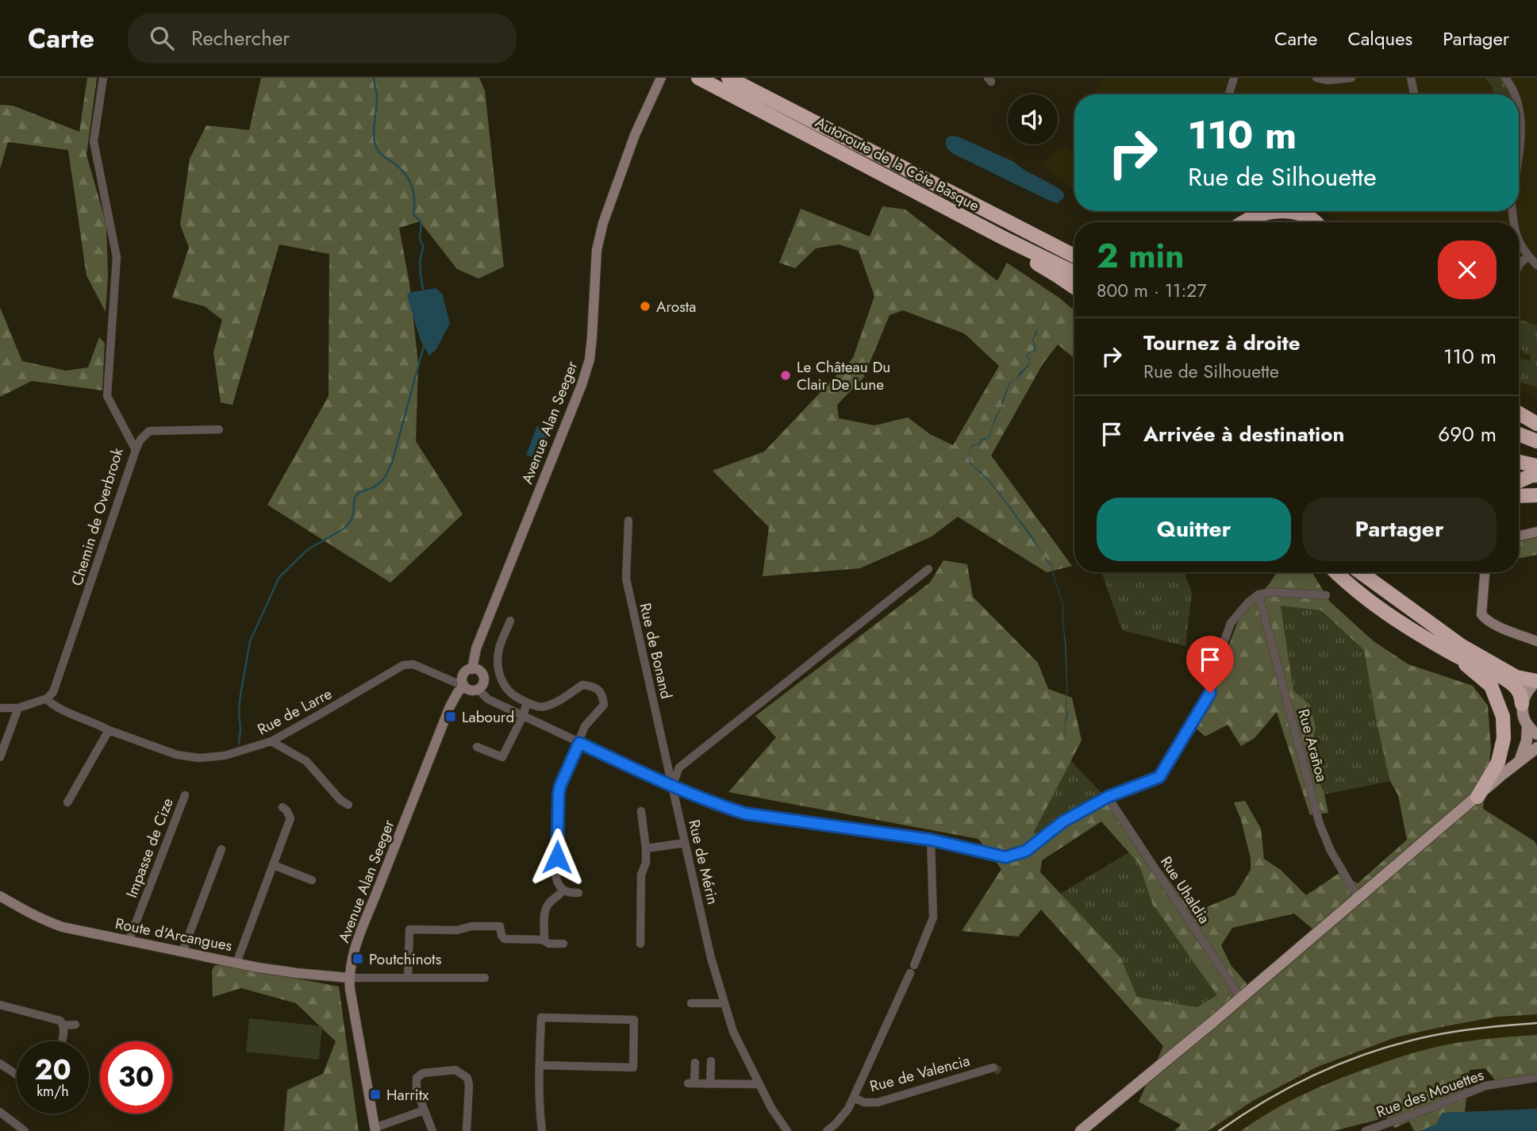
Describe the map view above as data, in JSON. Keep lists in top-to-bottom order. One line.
{"streets":{"highway":["Autoroute de la Côte Basque"],"main road":["Avenue Alan Seeger","Route d'Arcangues"],"street":["Chemin de Overbrook","Rue de Bonand","Rue de Larre","Rue Arañoa","Impasse de Cize","Rue de Mérin","Rue Uhaldia","Rue de Valencia","Rue des Mouettes"]},"crossings":[["Avenue Alan Seeger","Rue de Larre"],["Avenue Alan Seeger","Route d'Arcangues"],["Chemin de Overbrook","Rue de Larre"],["Rue de Bonand","Rue de Mérin"],["Impasse de Cize","Route d'Arcangues"]],"places":{"other":["Arosta","Le Château Du Clair De Lune"],"transit":["Labourd","Poutchinots","Harritx"]},"page":{"header":"Carte","search":"Rechercher","nav":["Carte","Calques","Partager"],"turn":["110 m","Rue de Silhouette"],"heading":["2 min","800 m · 11:27"],"list":[{"name":"Tournez à droite","note":"Rue de Silhouette","value":"110 m"},{"name":"Arrivée à destination","value":"690 m"}],"buttons":["Quitter","Partager"],"speed":"20 km/h","limit":"30"}}
